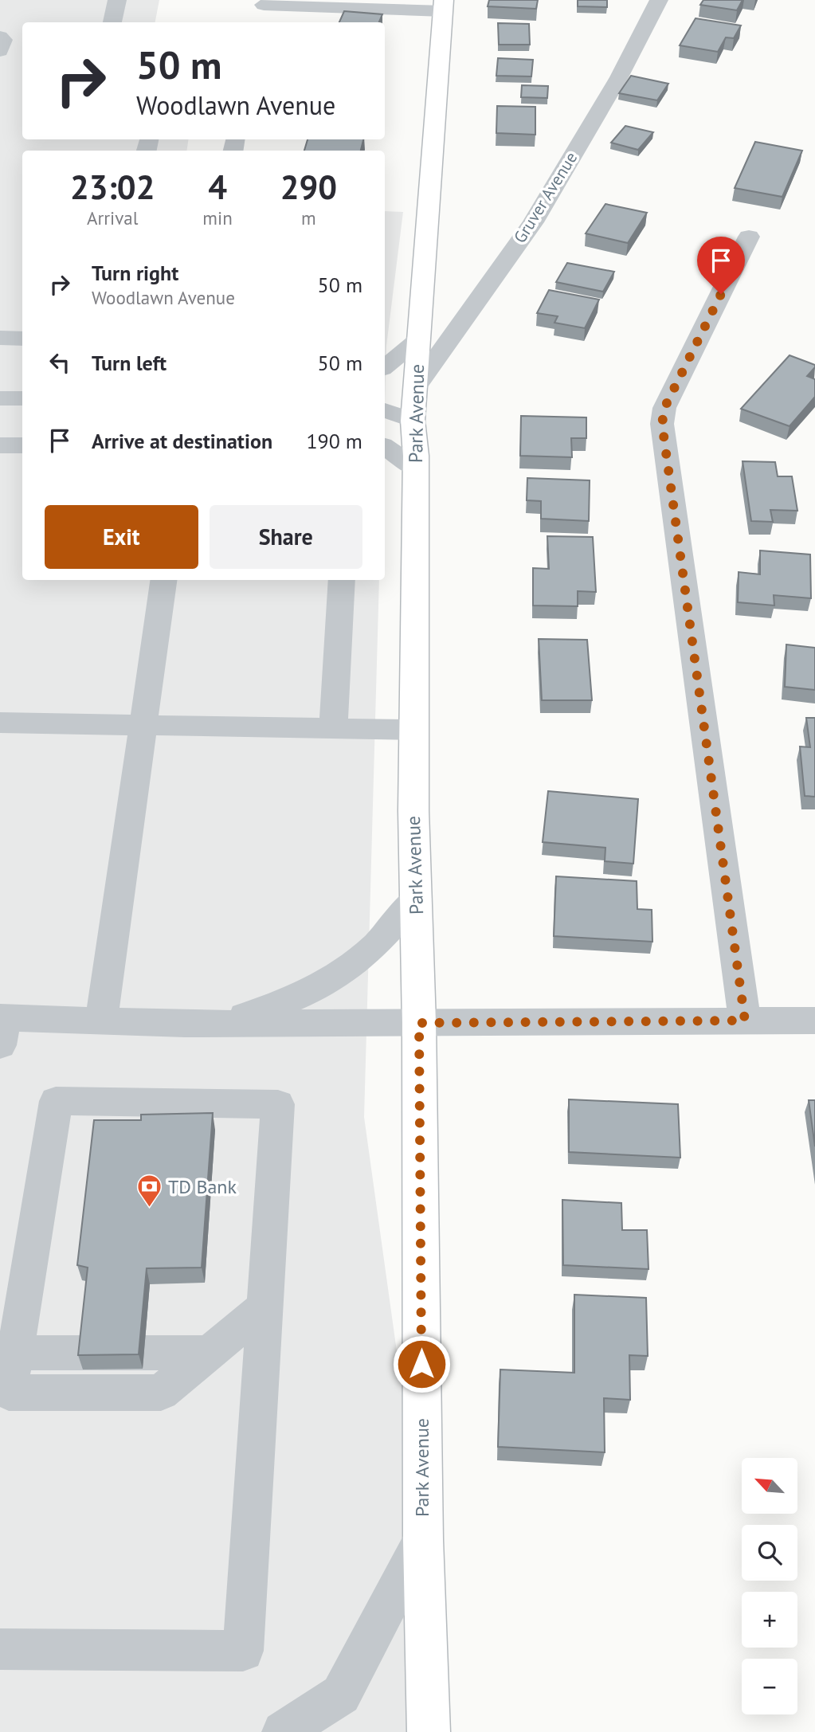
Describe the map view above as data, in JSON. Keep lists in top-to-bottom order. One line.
{"streets":{"main road":["Park Avenue"],"street":["Gruver Avenue"]},"crossings":[["Gruver Avenue","Park Avenue"]],"places":{"bank":["TD Bank"]},"north":"top left","page":{"turn":["50 m","Woodlawn Avenue"],"eta":["23:02","Arrival","4","min","290","m"],"list":[{"name":"Turn right","note":"Woodlawn Avenue","value":"50 m"},{"name":"Turn left","value":"50 m"},{"name":"Arrive at destination","value":"190 m"}],"buttons":["Exit","Share"],"map_buttons":["+","−"]}}
